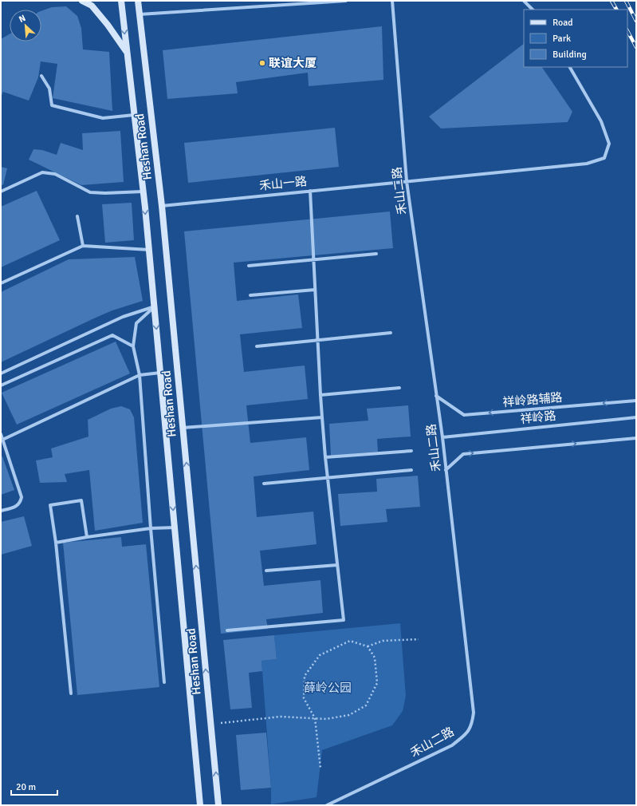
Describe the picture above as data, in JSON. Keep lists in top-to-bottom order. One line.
{"streets":{"main road":["Heshan Road"],"street":["禾山一路","禾山二路","祥岭路辅路","祥岭路"]},"crossings":[["Heshan Road","禾山一路"],["禾山一路","禾山二路"],["禾山二路","祥岭路辅路"],["禾山二路","祥岭路"]],"one_way":["祥岭路辅路"],"parks":["薛岭公园"],"places":["联谊大厦"],"legend":["Road","Park","Building"],"scale_bar":"20 m","north":"top left"}
